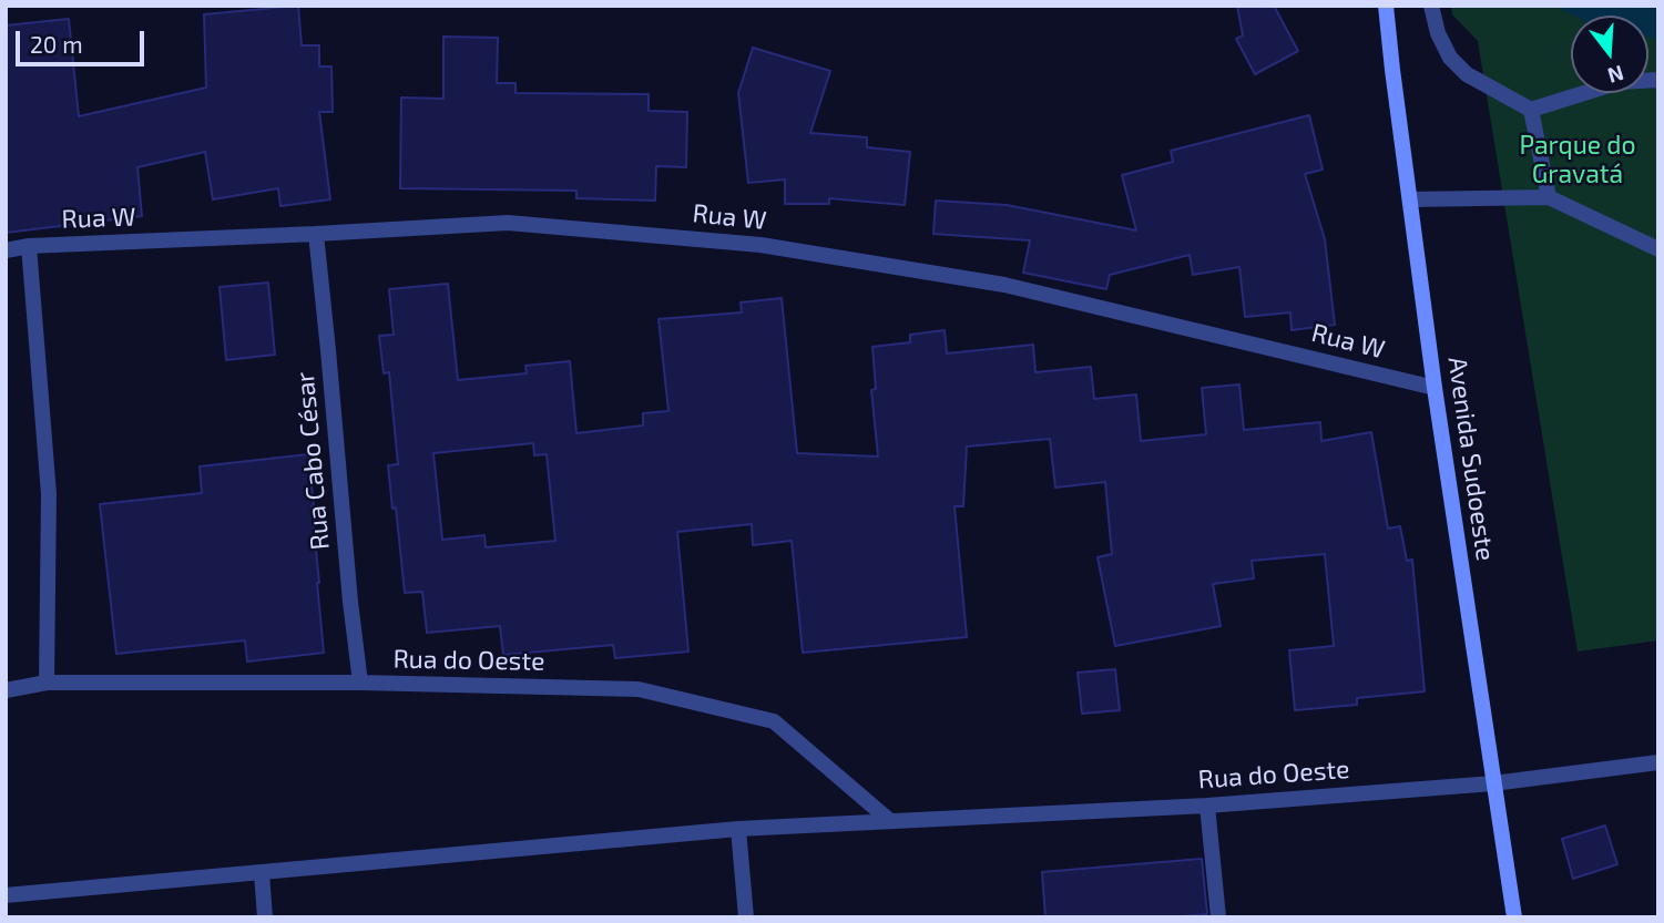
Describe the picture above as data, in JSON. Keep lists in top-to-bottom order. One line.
{"streets":{"street":["Rua W","Avenida Sudoeste","Rua Cabo César","Rua do Oeste"]},"crossings":[["Rua W","Avenida Sudoeste"],["Rua W","Rua Cabo César"],["Avenida Sudoeste","Rua do Oeste"],["Rua Cabo César","Rua do Oeste"]],"parks":["Parque do Gravatá"],"scale_bar":"20 m","north":"bottom"}
